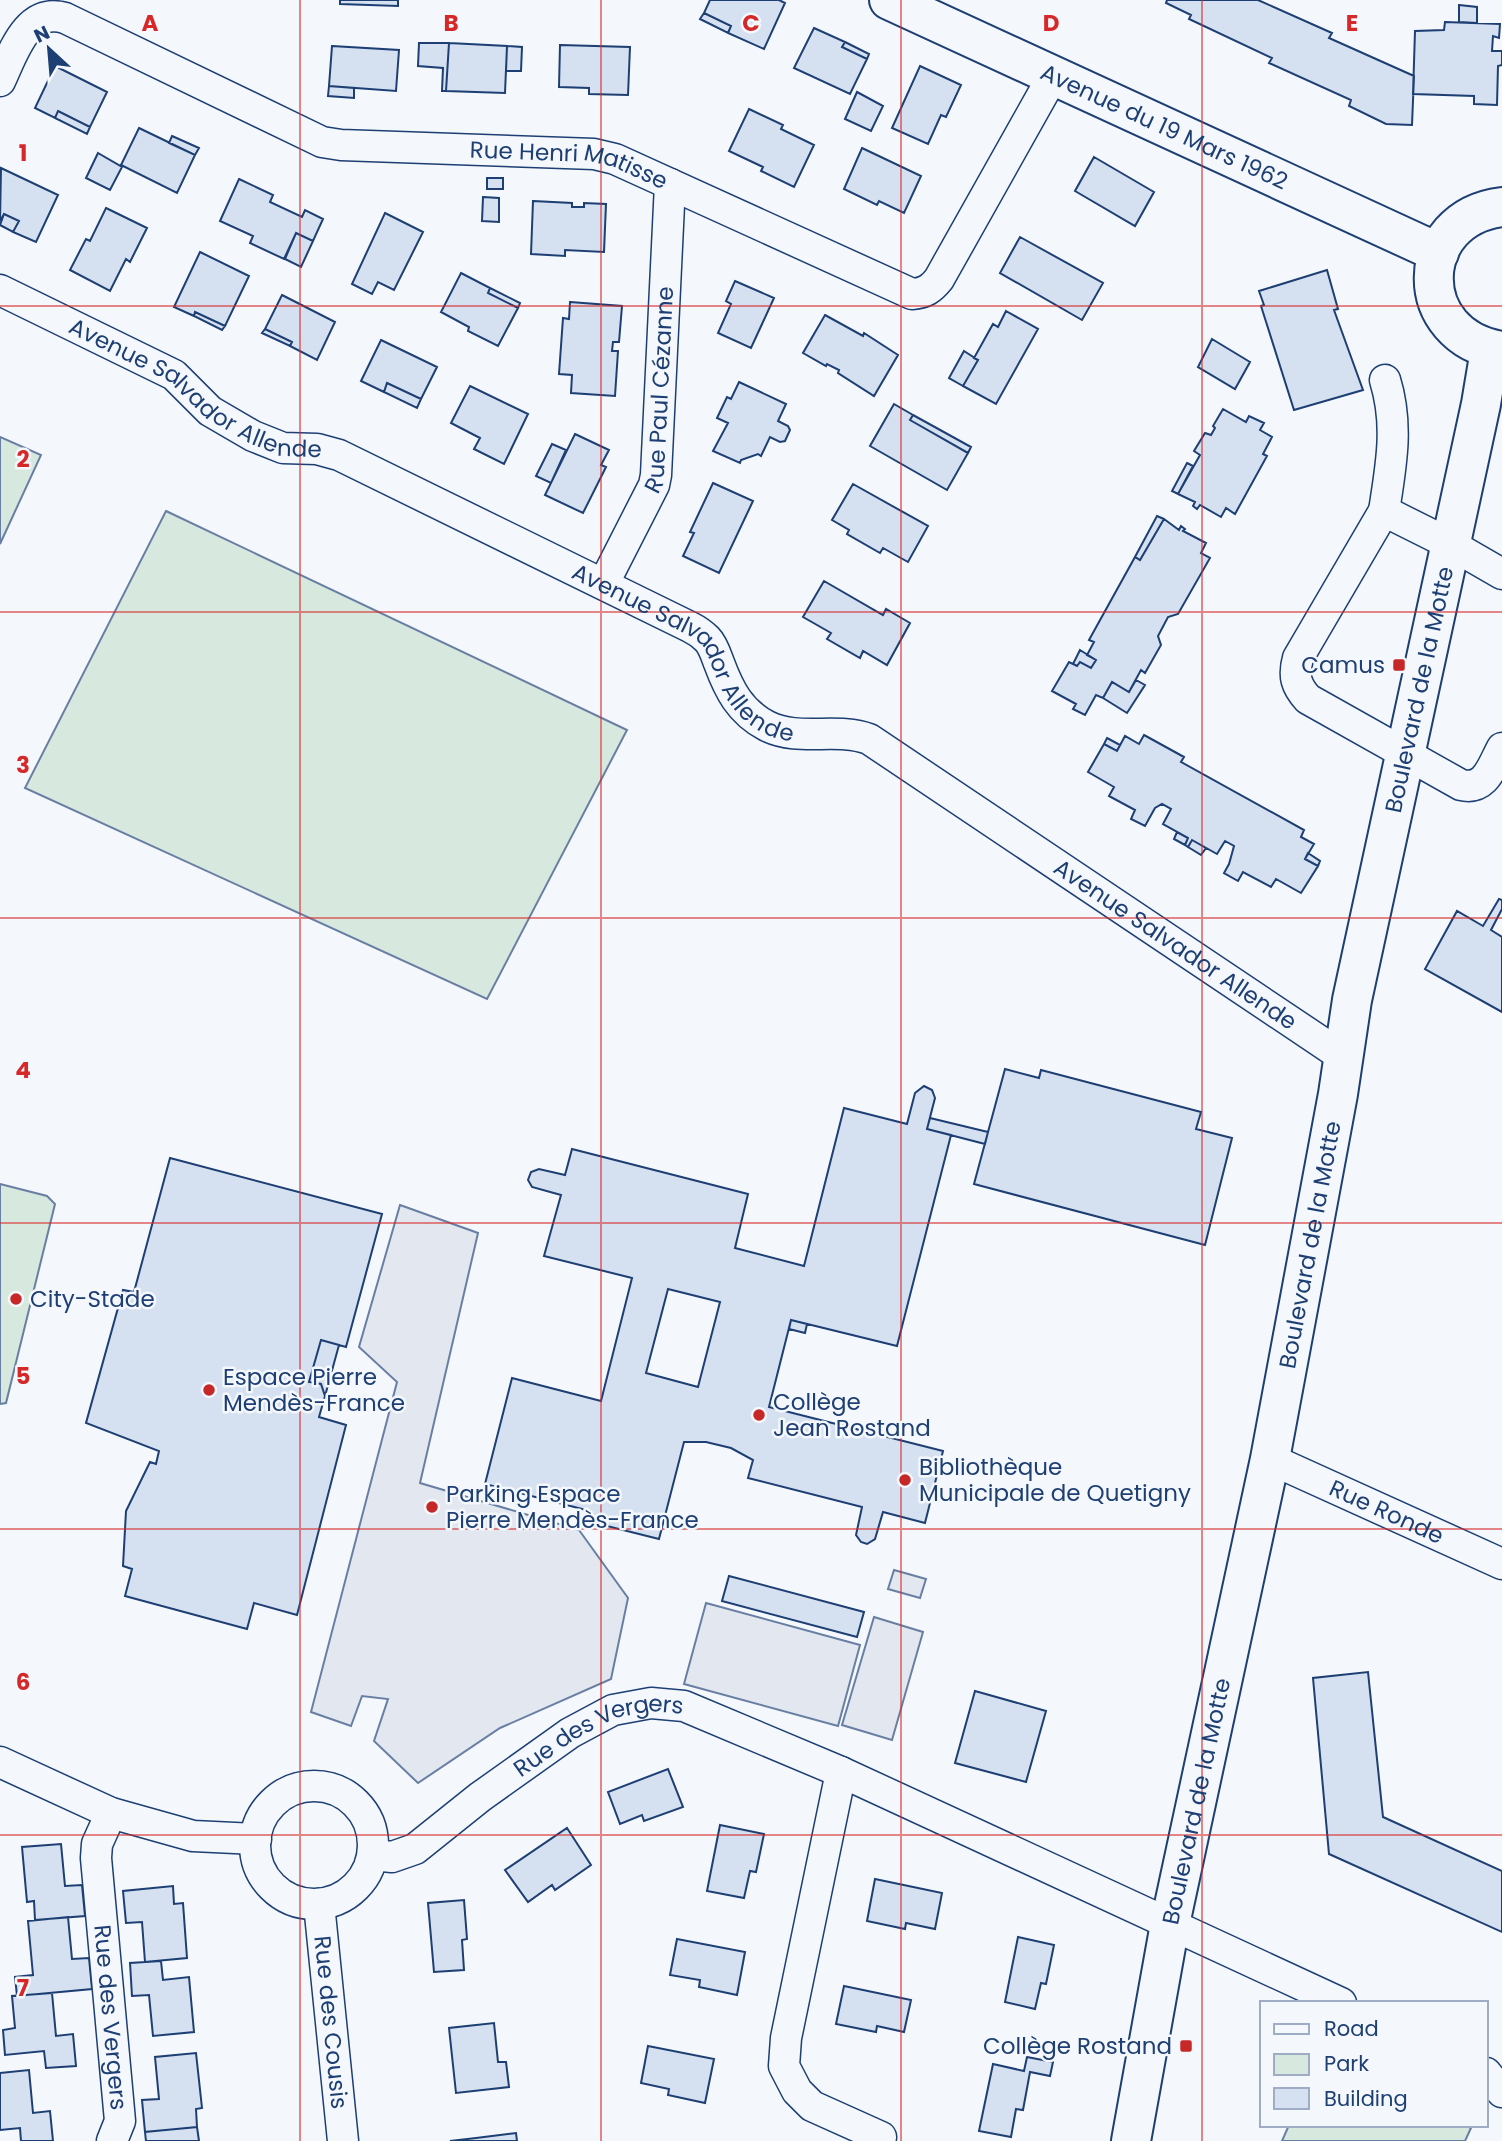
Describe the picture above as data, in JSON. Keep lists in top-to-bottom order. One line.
{"streets":{"street":["Avenue du 19 Mars 1962","Rue Henri Matisse","Avenue Salvador Allende","Rue Paul Cézanne","Boulevard de la Motte","Rue Ronde","Rue des Vergers","Rue des Cousis"]},"crossings":[["Avenue du 19 Mars 1962","Rue Henri Matisse"],["Rue Henri Matisse","Rue Paul Cézanne"],["Avenue Salvador Allende","Rue Paul Cézanne"],["Avenue Salvador Allende","Boulevard de la Motte"],["Boulevard de la Motte","Rue Ronde"],["Boulevard de la Motte","Rue des Vergers"],["Rue des Vergers","Rue des Cousis"]],"places":{"transit":["Camus","Collège Rostand"],"other":["City-Stade","Espace Pierre Mendès-France","Collège Jean Rostand","Bibliothèque Municipale de Quetigny","Parking Espace Pierre Mendès-France"]},"legend":["Road","Park","Building"],"north":"top left","grid":{"columns":["A","B","C","D","E"],"rows":["1","2","3","4","5","6","7"]}}
